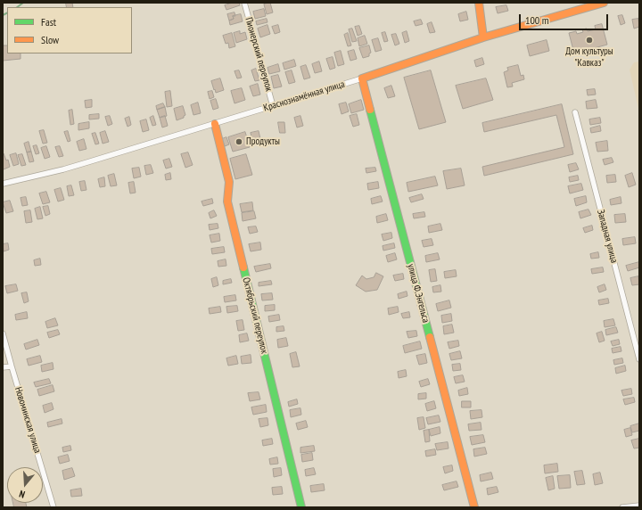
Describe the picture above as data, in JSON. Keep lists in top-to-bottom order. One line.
{"streets":{"main road":["Краснознамённая улица","улица Ф.Энгельса","Октябрьский переулок"],"street":["Пионерский переулок","Западная улица","Новоминская улица"]},"crossings":[["Пионерский переулок","Краснознамённая улица"],["Краснознамённая улица","улица Ф.Энгельса"],["Краснознамённая улица","Октябрьский переулок"]],"places":["Дом культуры \"Кавказ\"","Продукты"],"legend":["Fast","Slow"],"scale_bar":"100 m","north":"bottom"}
